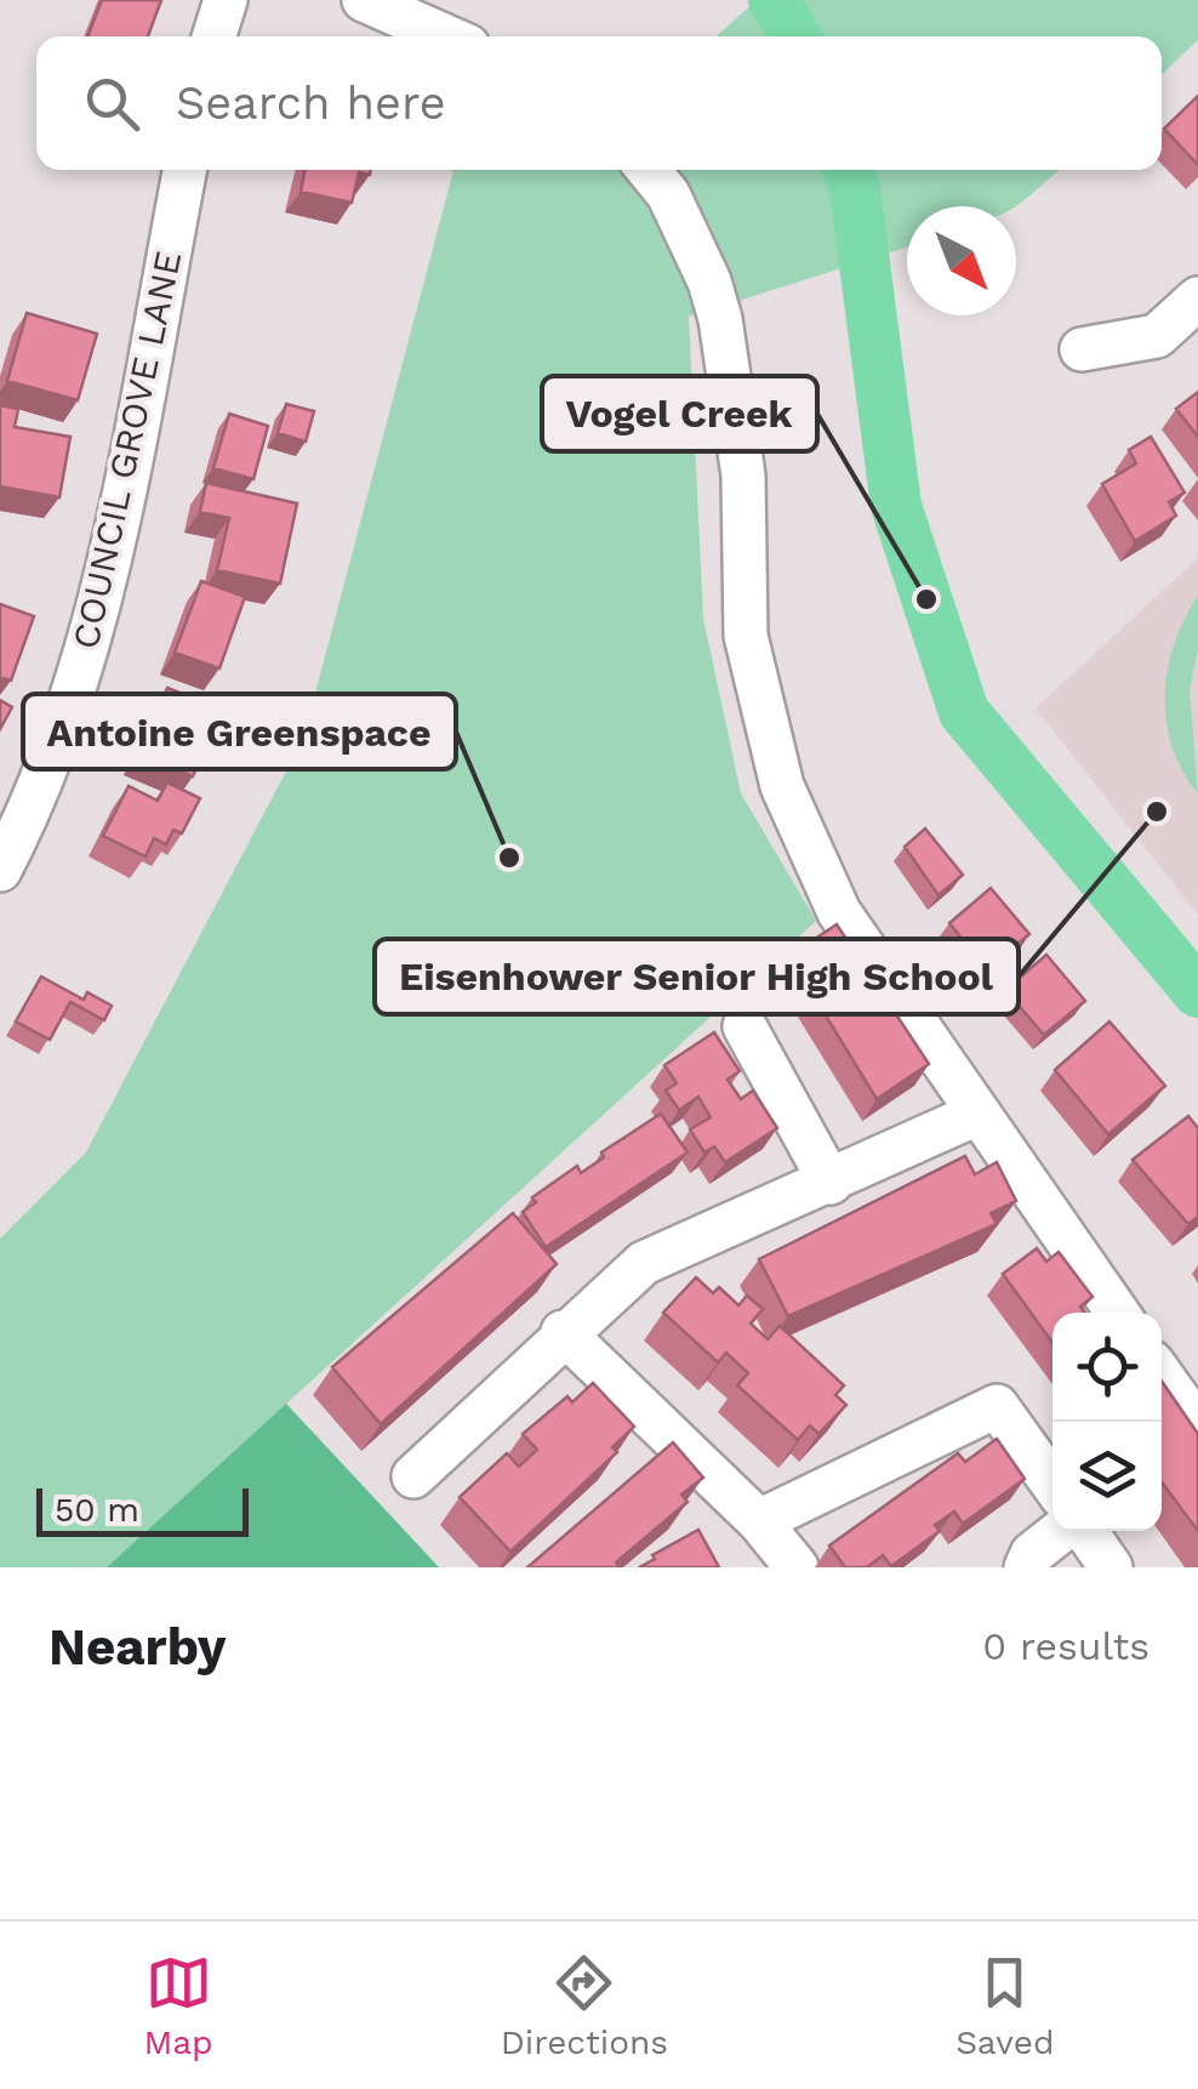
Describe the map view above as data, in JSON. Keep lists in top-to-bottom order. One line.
{"streets":{"street":["COUNCIL GROVE LANE"]},"places":["Vogel Creek","Eisenhower Senior High School","Antoine Greenspace"],"scale_bar":"50 m","north":"bottom right","page":{"search":"Search here","scale":"50 m","heading":["Nearby","0 results"],"nav":["Map","Directions","Saved"]}}
